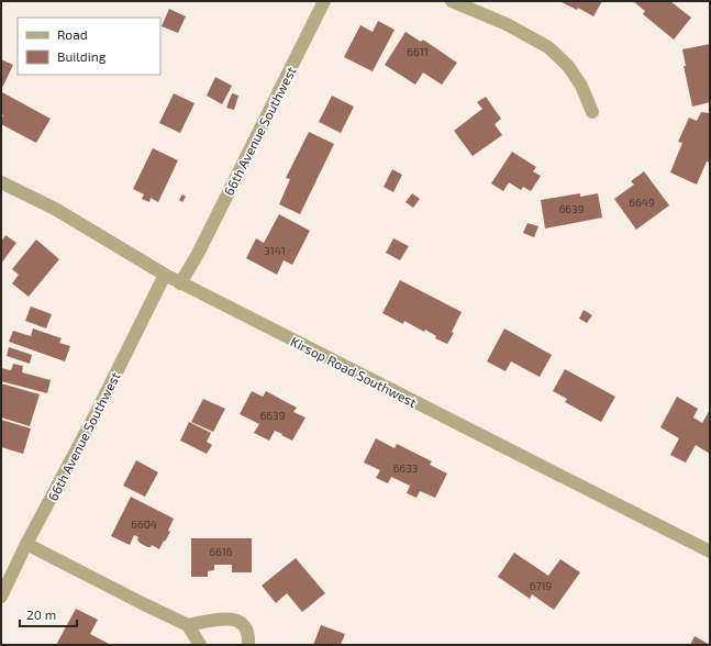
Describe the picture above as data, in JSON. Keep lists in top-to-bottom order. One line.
{"streets":{"street":["66th Avenue Southwest","Kirsop Road Southwest"]},"crossings":[["66th Avenue Southwest","Kirsop Road Southwest"]],"house_numbers":["6611","6649","6639","3141","6639","6633","6604","6616","6719"],"legend":["Road","Building"],"scale_bar":"20 m"}
